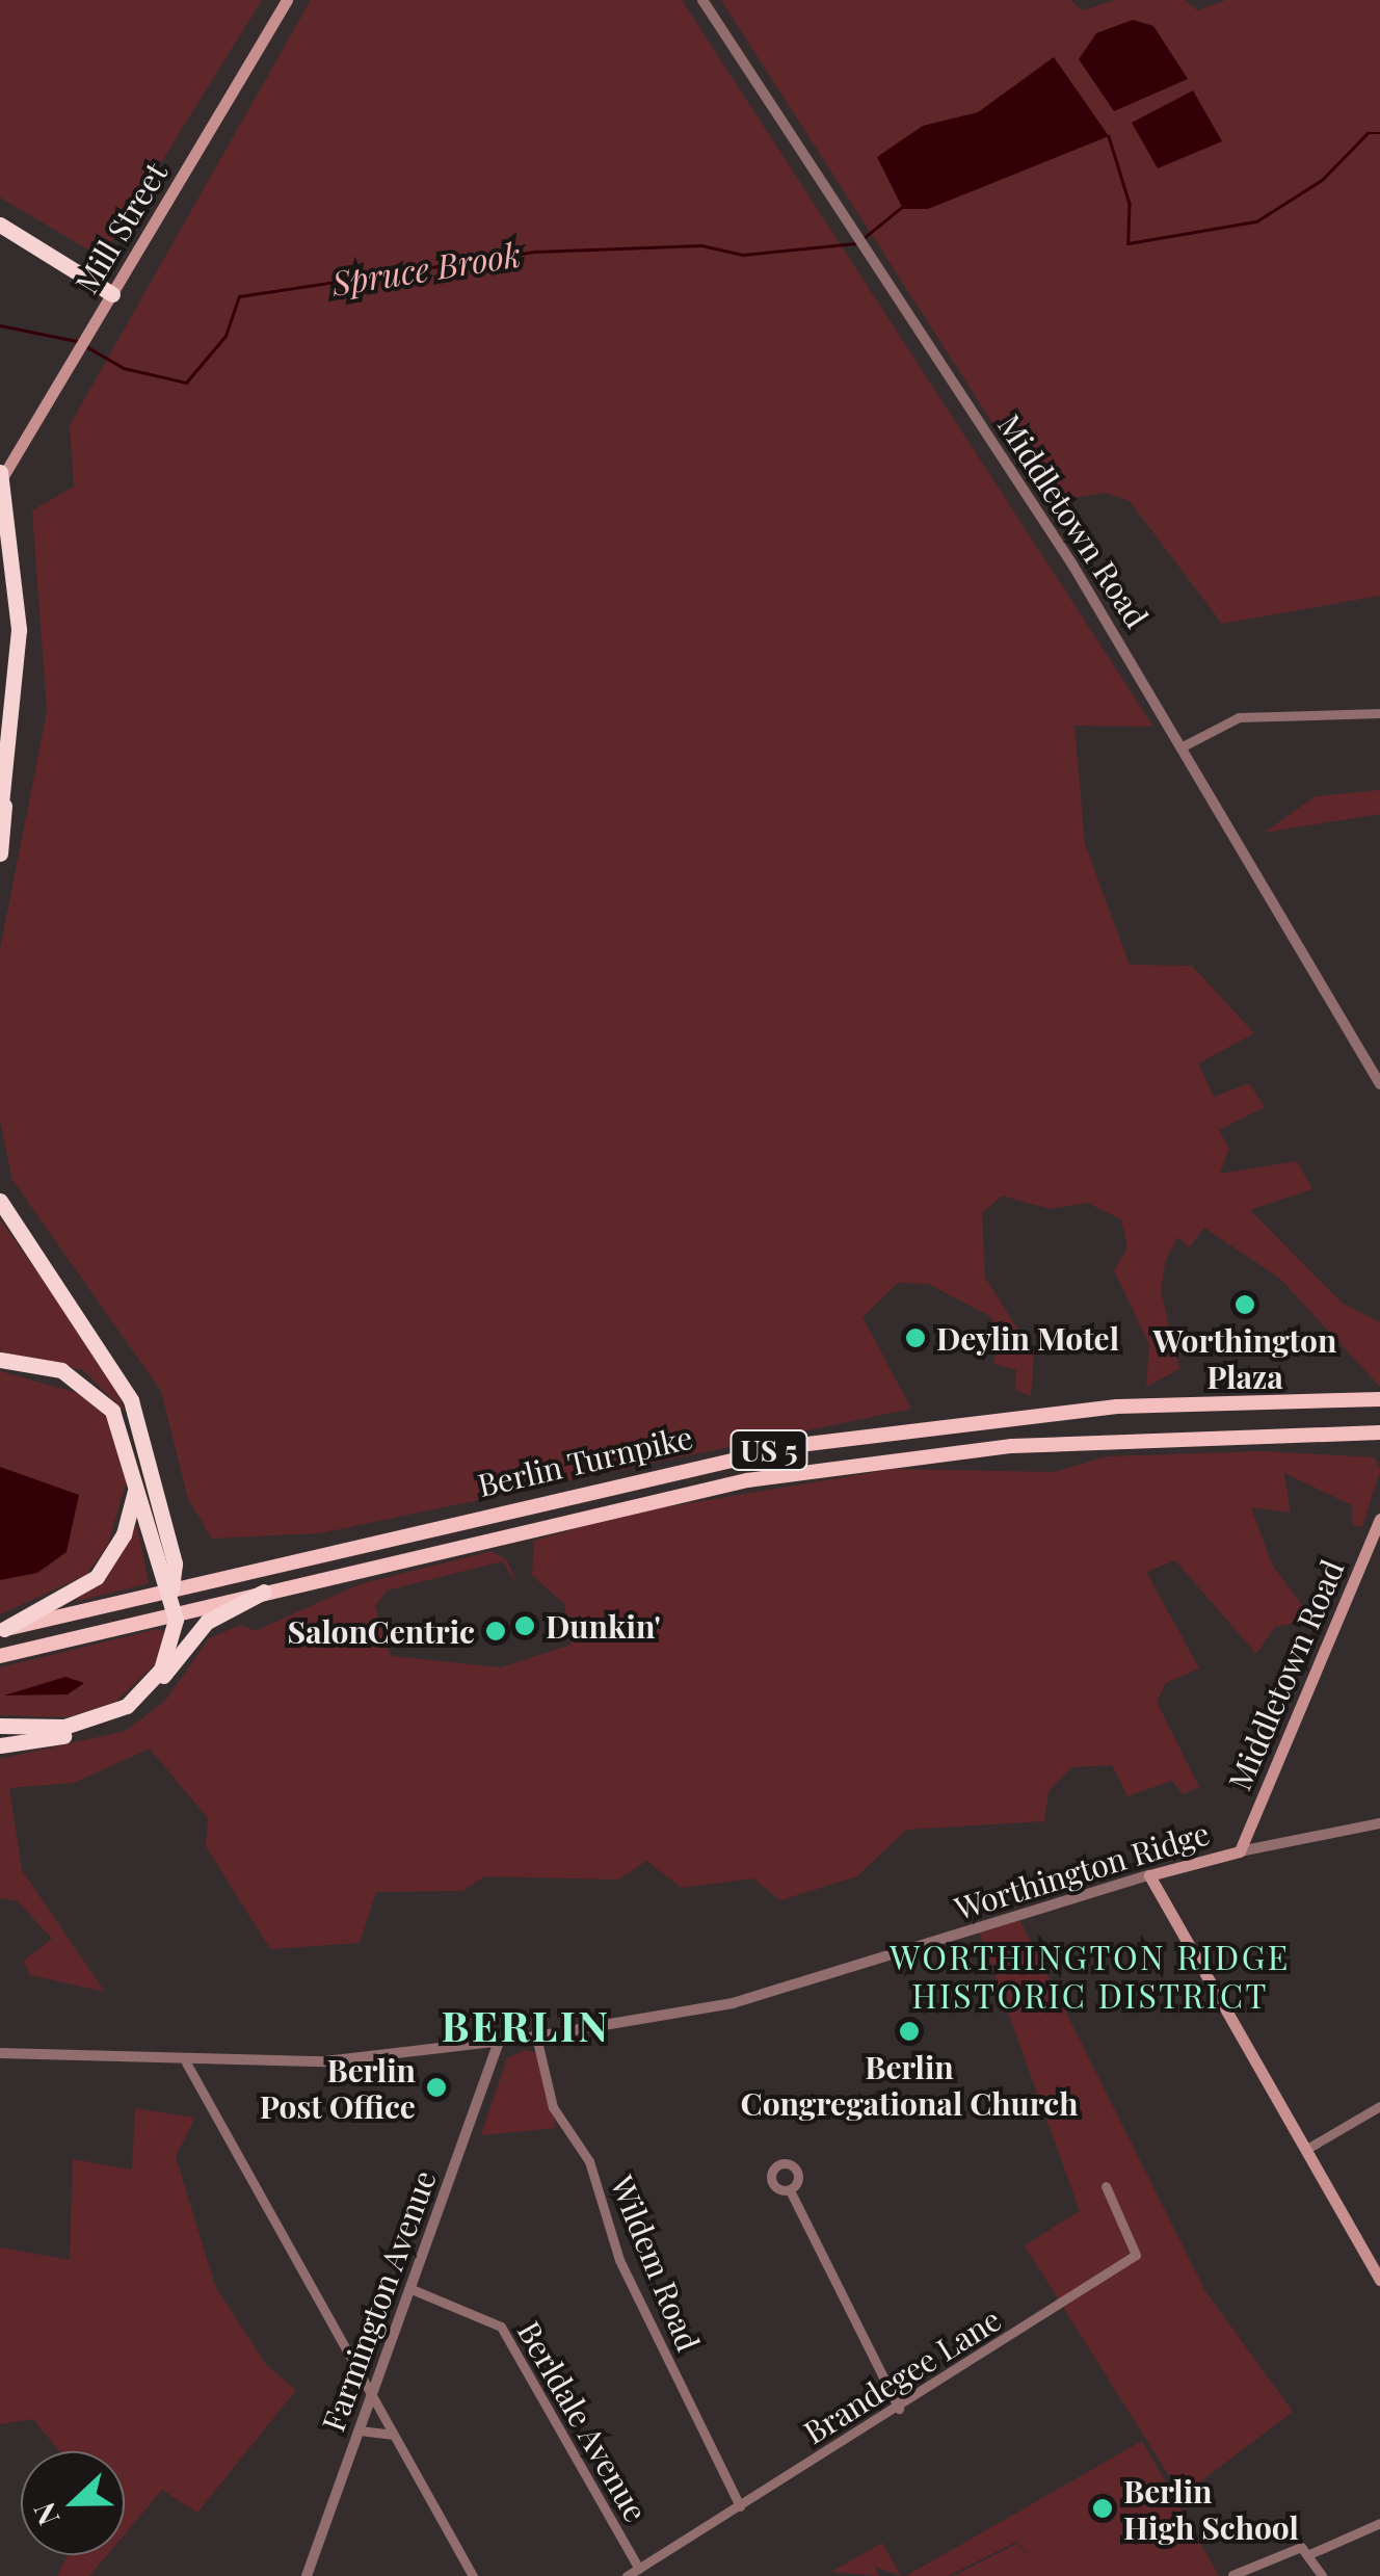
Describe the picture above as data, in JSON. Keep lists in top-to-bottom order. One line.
{"streets":{"highway":["US 5","Berlin Turnpike"],"main road":["Mill Street","Middletown Road","Worthington Ridge"],"street":["Wildem Road","Farmington Avenue","Brandegee Lane","Berldale Avenue"]},"crossings":[["Middletown Road","Worthington Ridge"],["Worthington Ridge","Wildem Road"],["Worthington Ridge","Farmington Avenue"],["Wildem Road","Brandegee Lane"],["Farmington Avenue","Berldale Avenue"],["Brandegee Lane","Berldale Avenue"]],"districts":["WORTHINGTON RIDGE HISTORIC DISTRICT","BERLIN"],"water":["Spruce Brook"],"places":["Worthington Plaza","Deylin Motel","Dunkin'","SalonCentric","Berlin Congregational Church","Berlin Post Office","Berlin High School"],"north":"left"}
